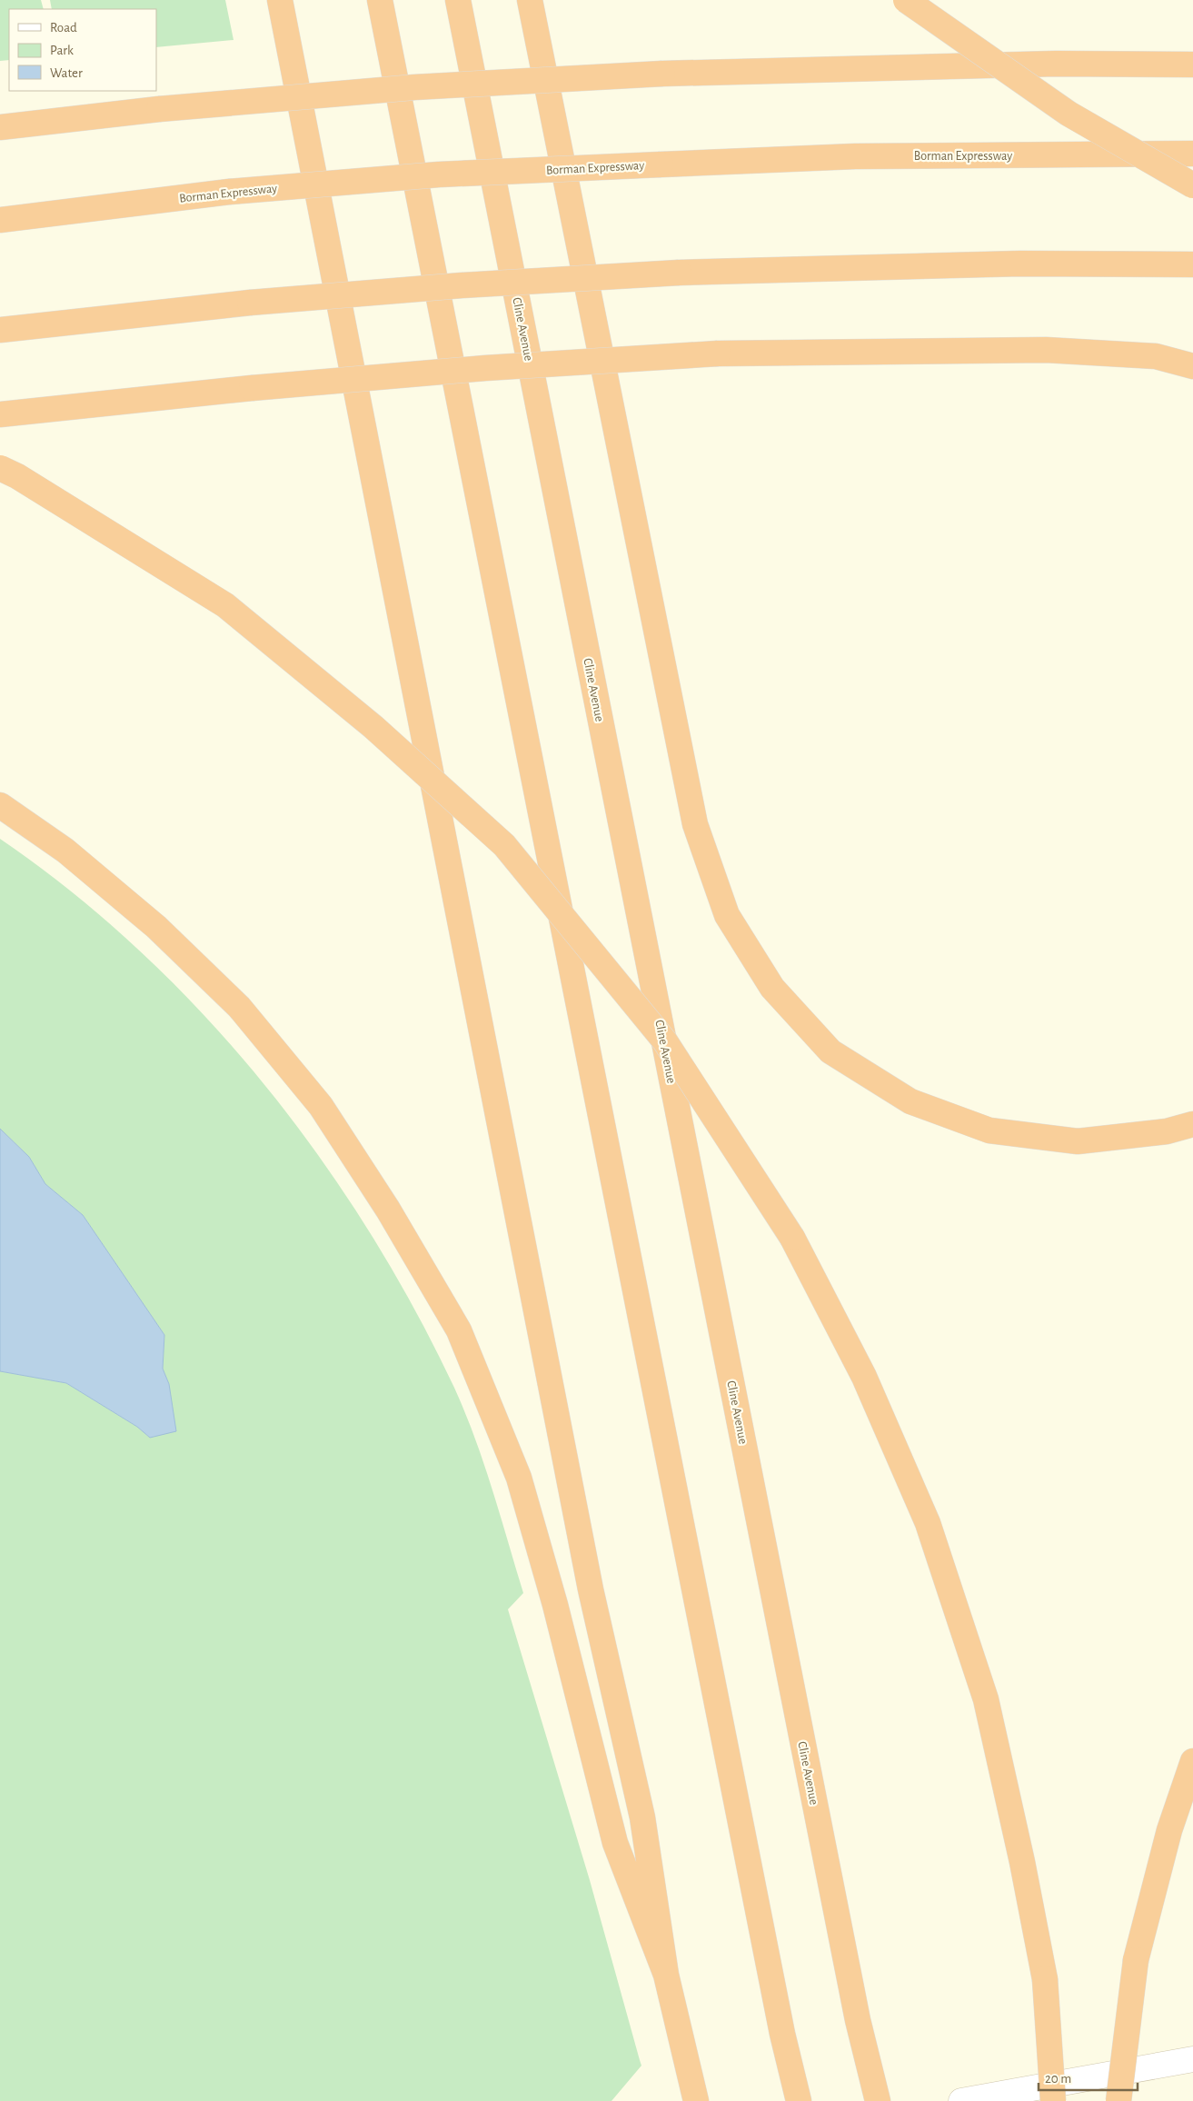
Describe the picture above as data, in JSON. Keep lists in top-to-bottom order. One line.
{"streets":{"highway":["Borman Expressway","Cline Avenue"]},"legend":["Road","Park","Water"],"scale_bar":"20 m"}
